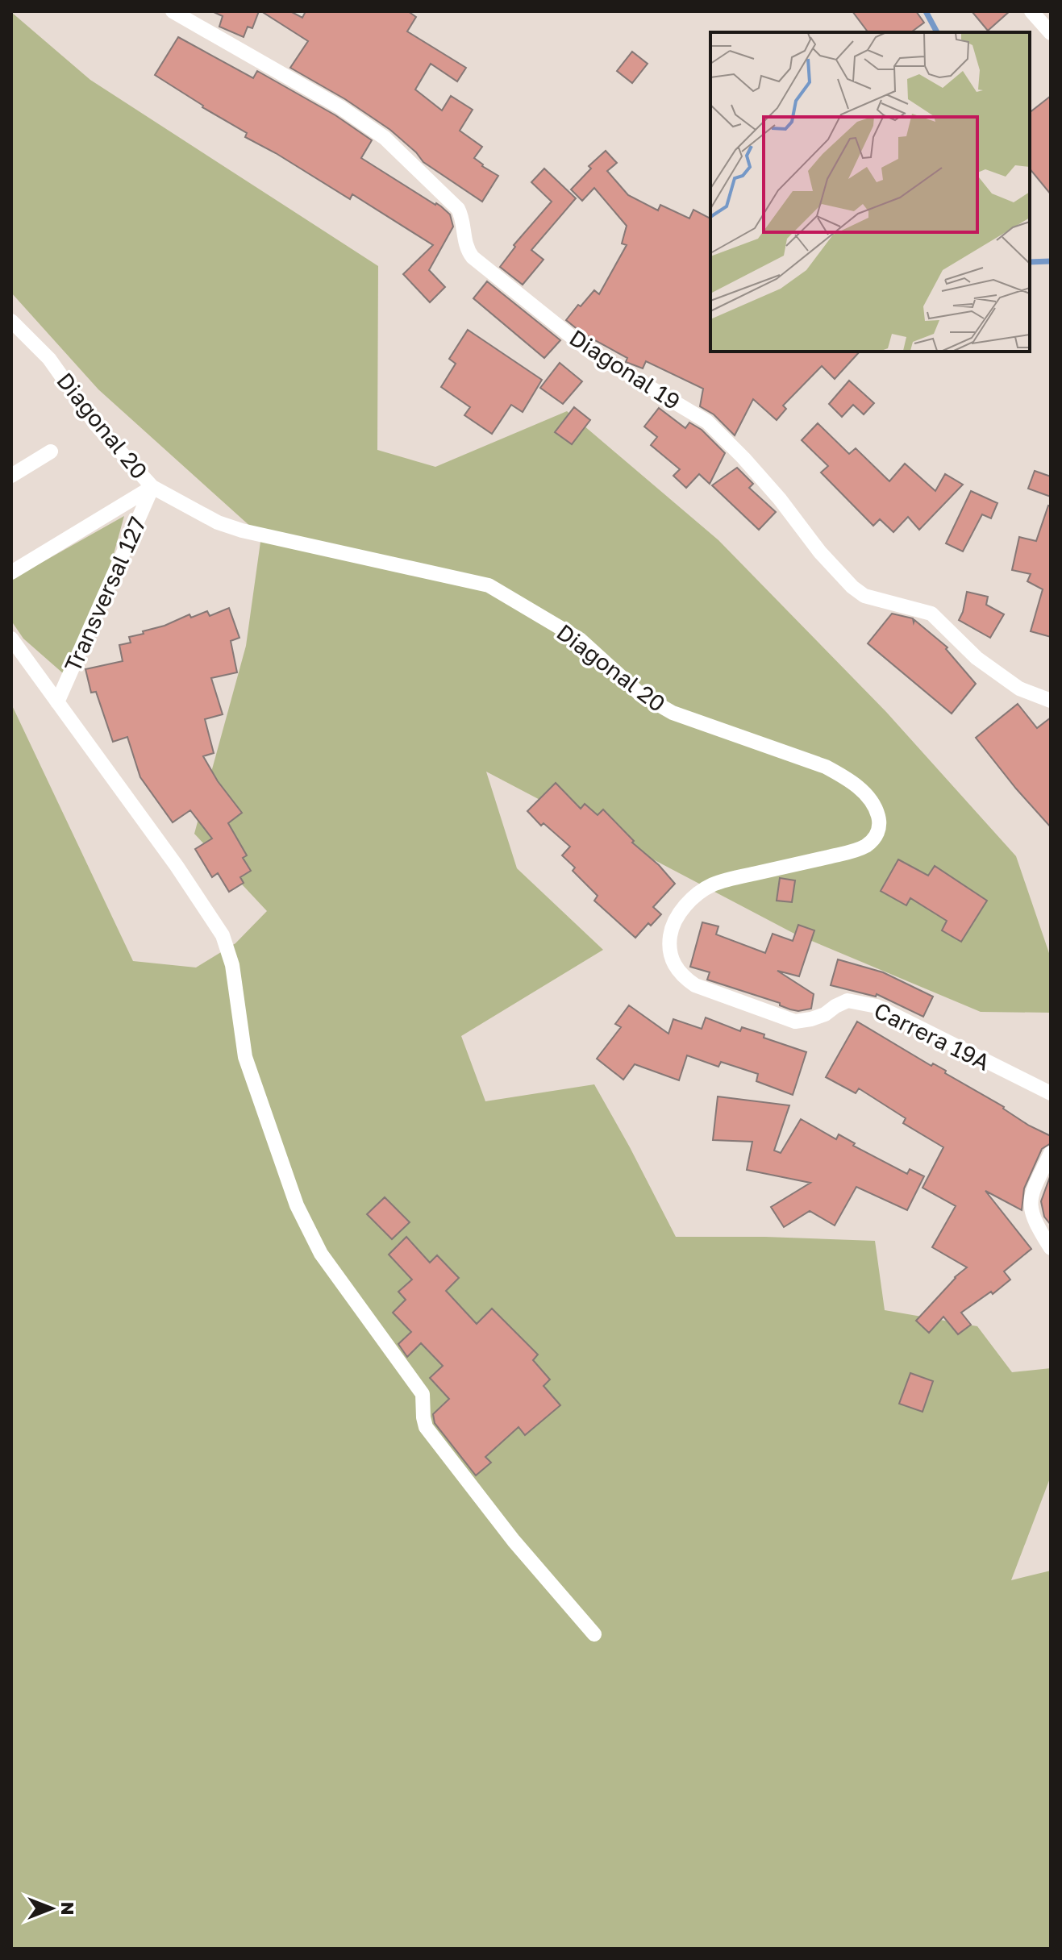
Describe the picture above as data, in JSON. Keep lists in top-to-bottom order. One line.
{"streets":{"street":["Diagonal 19","Diagonal 20","Transversal 127","Carrera 19A"]},"crossings":[["Diagonal 20","Transversal 127"],["Diagonal 20","Carrera 19A"]],"north":"right"}
